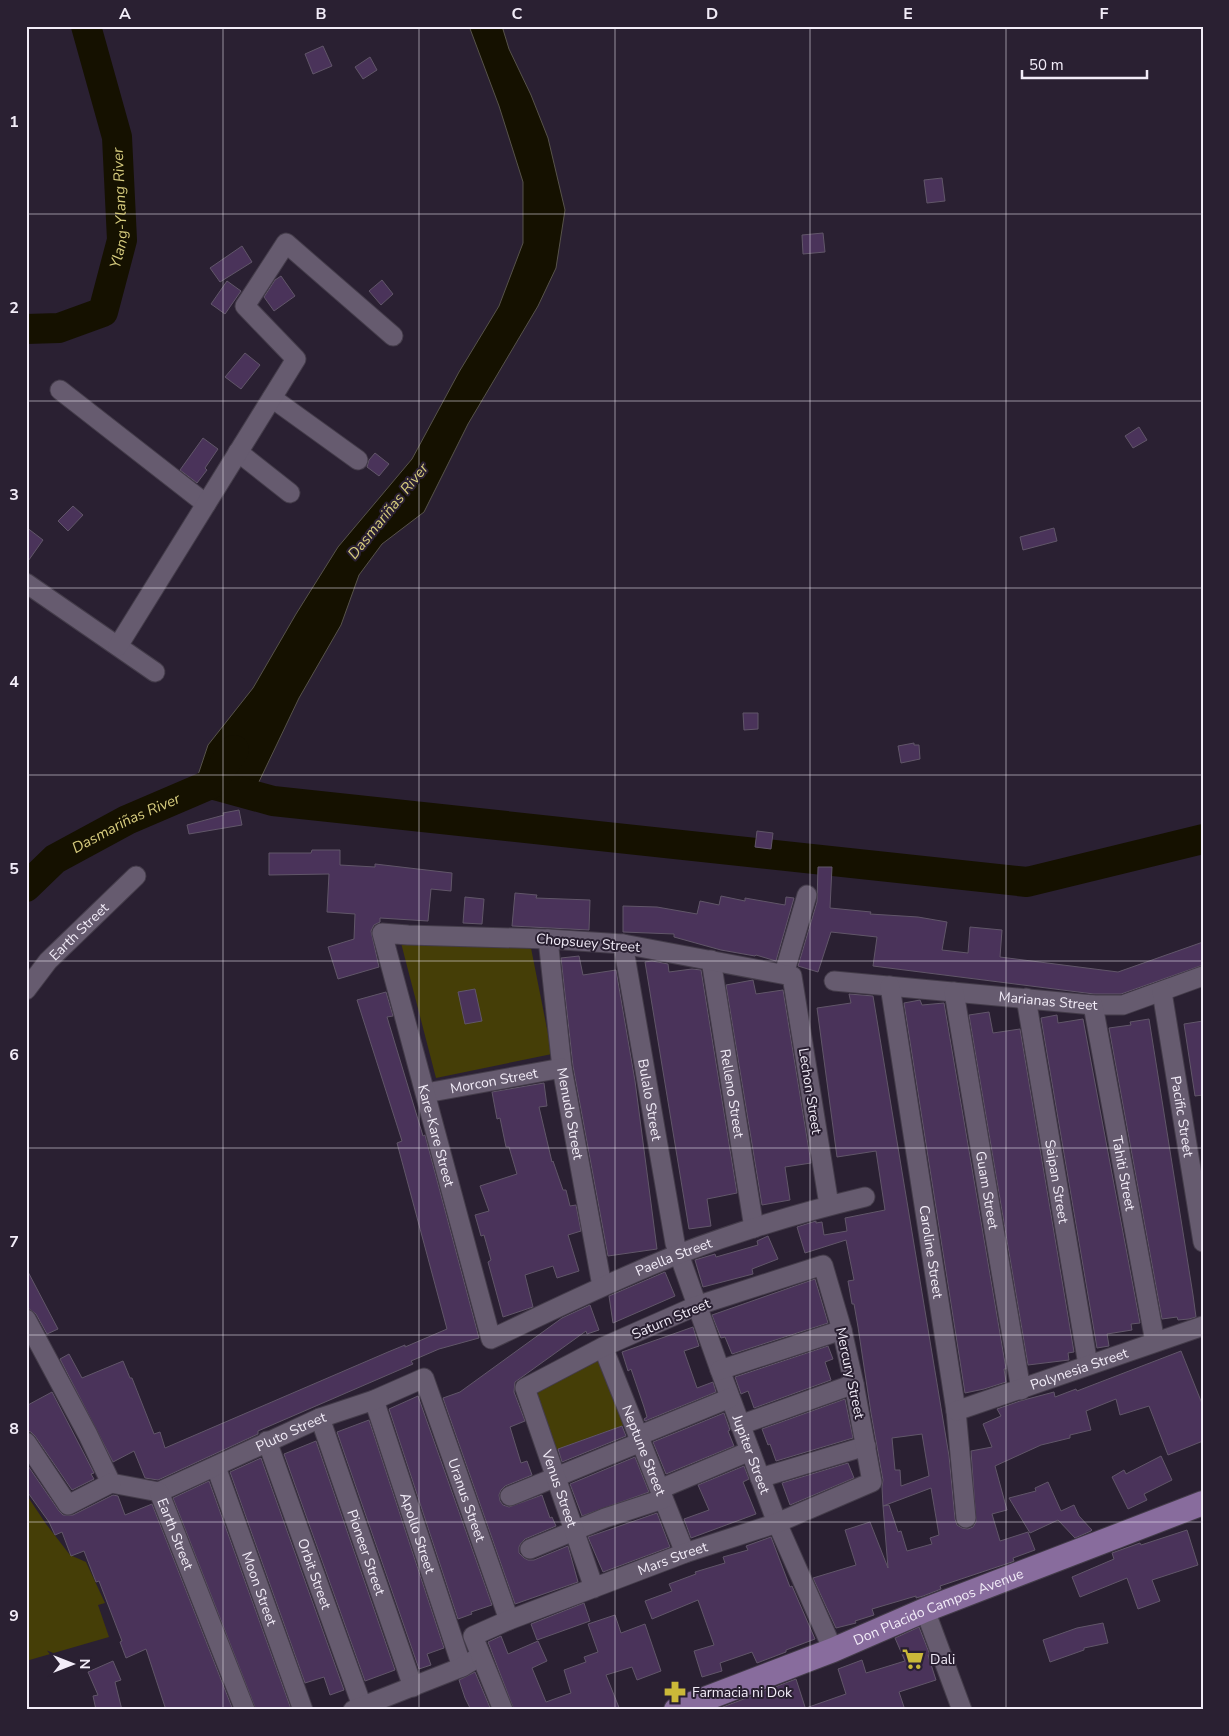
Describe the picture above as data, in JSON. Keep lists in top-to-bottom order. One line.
{"streets":{"main road":["Don Placido Campos Avenue"],"street":["Earth Street","Chopsuey Street","Marianas Street","Morcon Street","Lechon Street","Relleno Street","Bulalo Street","Menudo Street","Pacific Street","Kare-Kare Street","Tahiti Street","Saipan Street","Guam Street","Caroline Street","Paella Street","Saturn Street","Polynesia Street","Mercury Street","Pluto Street","Neptune Street","Jupiter Street","Venus Street","Uranus Street","Apollo Street","Pioneer Street","Mars Street","Orbit Street","Moon Street"]},"crossings":[["Earth Street","Pluto Street"],["Chopsuey Street","Lechon Street"],["Chopsuey Street","Relleno Street"],["Chopsuey Street","Bulalo Street"],["Chopsuey Street","Menudo Street"],["Chopsuey Street","Kare-Kare Street"],["Marianas Street","Pacific Street"],["Marianas Street","Tahiti Street"],["Marianas Street","Saipan Street"],["Marianas Street","Guam Street"],["Marianas Street","Caroline Street"],["Morcon Street","Menudo Street"],["Morcon Street","Kare-Kare Street"],["Lechon Street","Paella Street"],["Relleno Street","Paella Street"],["Bulalo Street","Paella Street"],["Bulalo Street","Jupiter Street"],["Menudo Street","Paella Street"],["Kare-Kare Street","Paella Street"],["Tahiti Street","Polynesia Street"],["Saipan Street","Polynesia Street"],["Guam Street","Polynesia Street"],["Caroline Street","Polynesia Street"],["Paella Street","Jupiter Street"],["Saturn Street","Mercury Street"],["Saturn Street","Neptune Street"],["Saturn Street","Jupiter Street"],["Saturn Street","Venus Street"],["Mercury Street","Mars Street"],["Pluto Street","Uranus Street"],["Pluto Street","Apollo Street"],["Pluto Street","Pioneer Street"],["Pluto Street","Orbit Street"],["Pluto Street","Moon Street"],["Neptune Street","Mars Street"],["Jupiter Street","Mars Street"],["Jupiter Street","Don Placido Campos Avenue"],["Venus Street","Mars Street"],["Uranus Street","Mars Street"]],"water":["Ylang-Ylang River","Dasmariñas River"],"places":{"supermarket":["Dali"],"pharmacy":["Farmacia ni Dok"]},"scale_bar":"50 m","north":"right","grid":{"columns":["A","B","C","D","E","F"],"rows":["1","2","3","4","5","6","7","8","9"]}}
